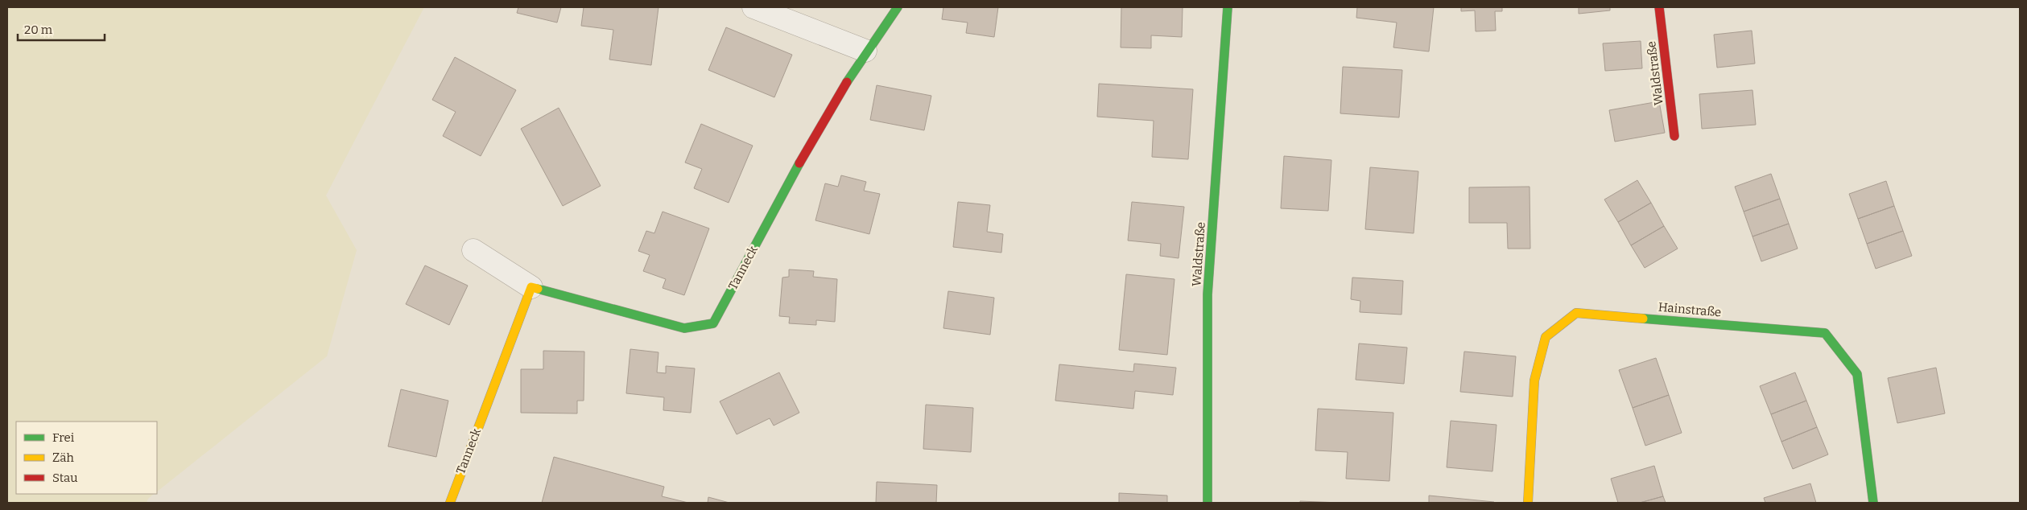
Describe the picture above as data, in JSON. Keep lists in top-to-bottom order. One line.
{"streets":{"street":["Waldstraße","Tanneck","Hainstraße"]},"legend":["Frei","Zäh","Stau"],"scale_bar":"20 m"}
